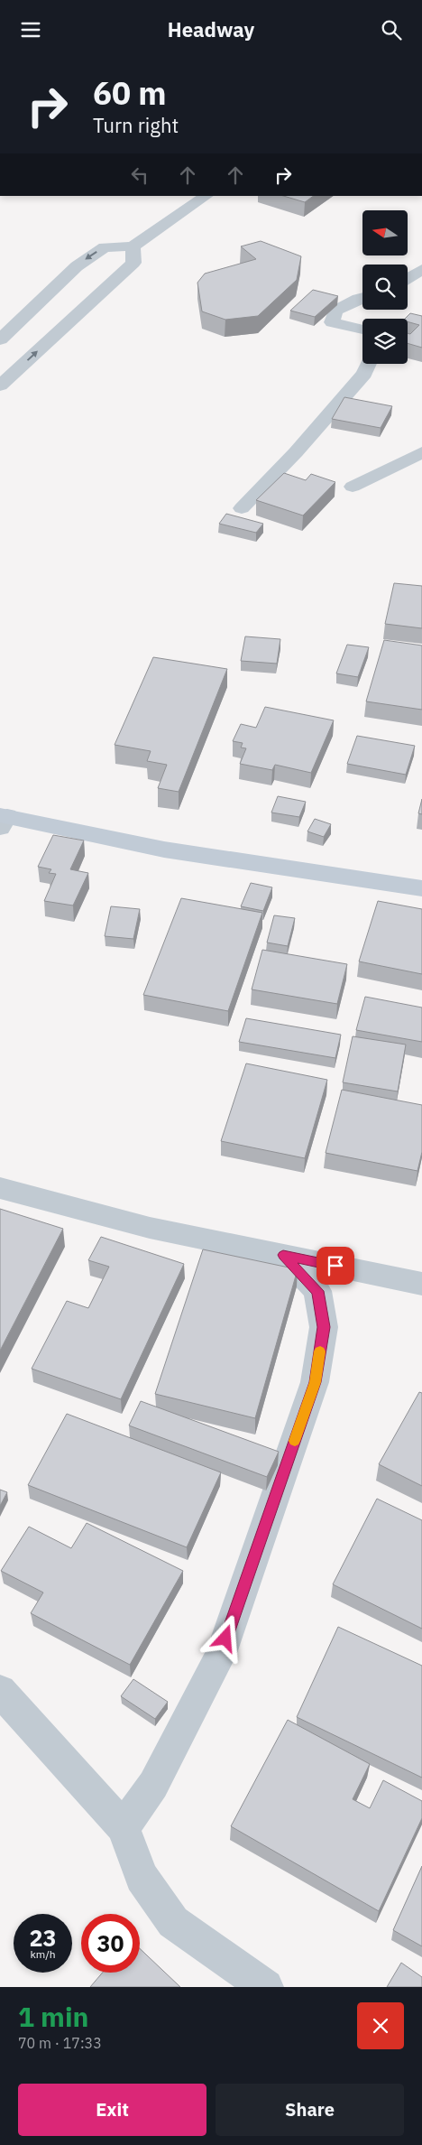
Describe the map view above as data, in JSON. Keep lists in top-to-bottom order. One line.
{"north":"left","page":{"header":"Headway","turn":["60 m","Turn right"],"speed":"23 km/h","limit":"30","heading":["1 min","70 m · 17:33"],"buttons":["Exit","Share"]}}
